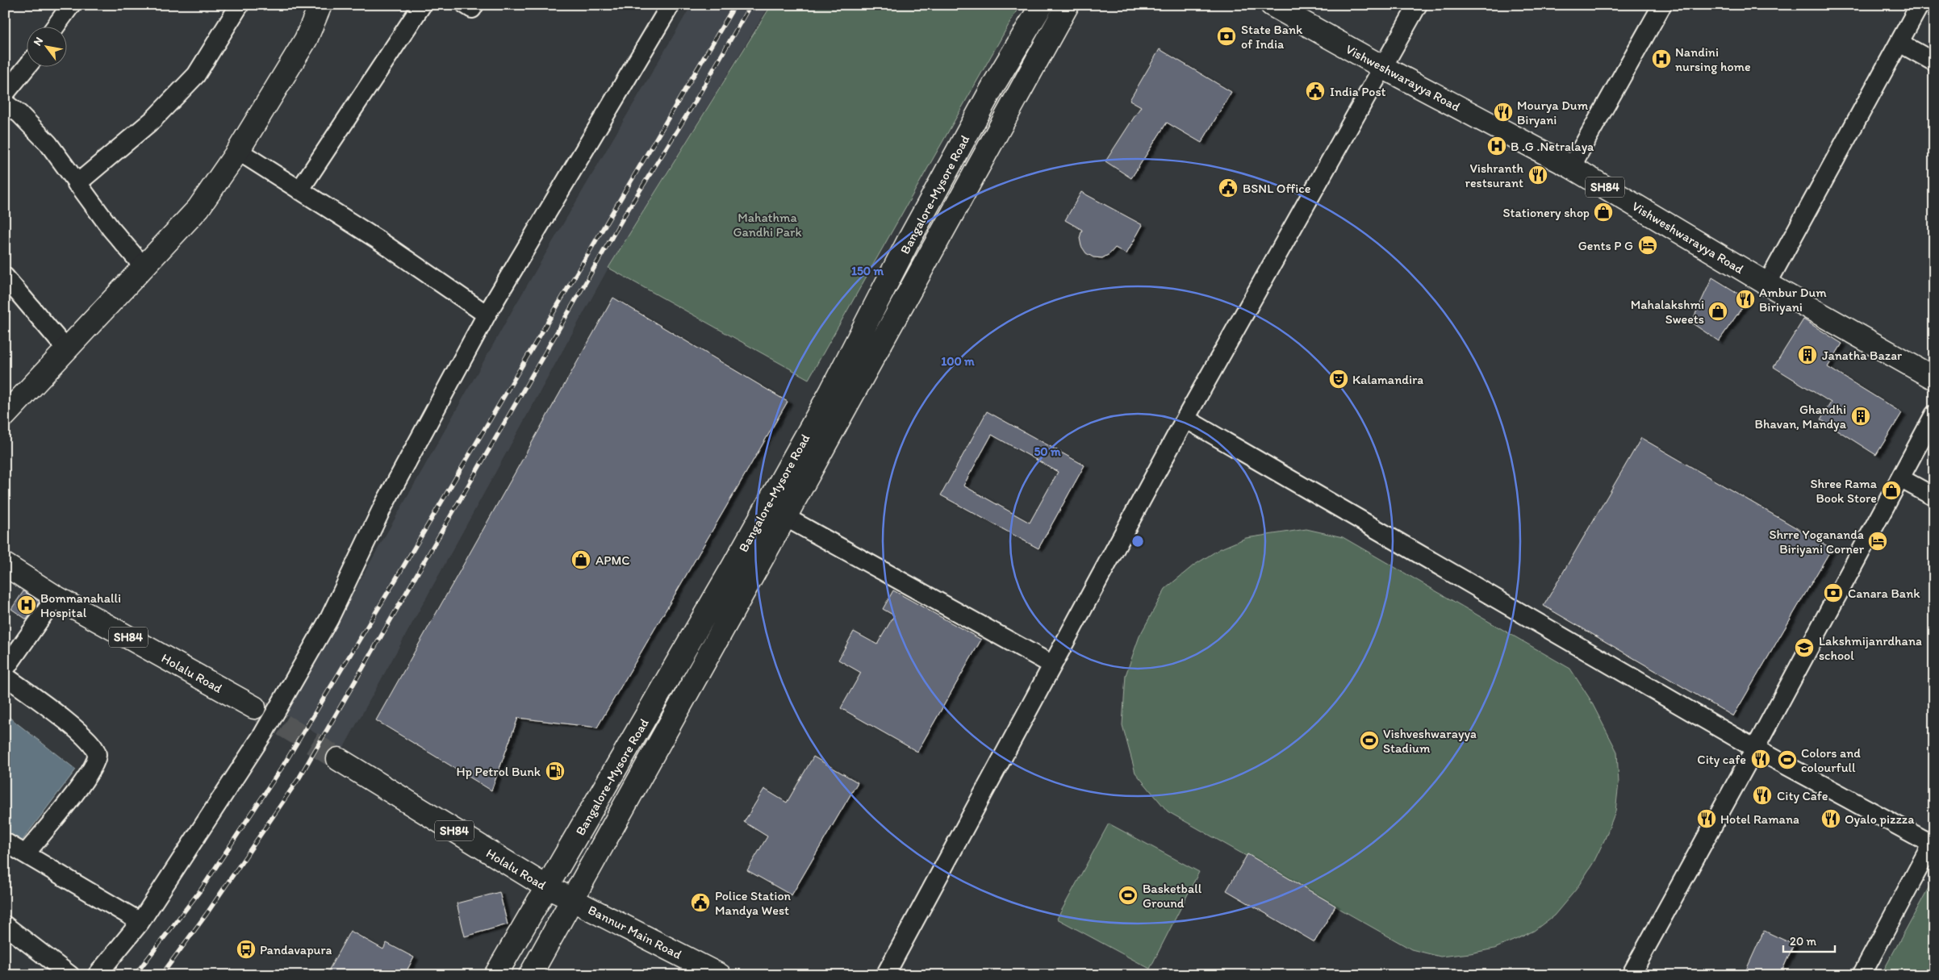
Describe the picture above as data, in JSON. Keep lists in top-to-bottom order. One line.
{"streets":{"main road":["Vishweshwarayya Road","SH84","Bangalore-Mysore Road","Holalu Road","Bannur Main Road"]},"crossings":[["Bangalore-Mysore Road","Holalu Road"],["Bangalore-Mysore Road","Bannur Main Road"],["Holalu Road","Bannur Main Road"]],"parks":["Mahathma Gandhi Park"],"places":{"bank":["State Bank of India","Canara Bank"],"hospital":["Nandini nursing home","B .G .Netralaya","Bommanahalli Hospital"],"public building":["India Post","BSNL Office","Police Station Mandya West"],"restaurant":["Mourya Dum Biryani","Vishranth restsurant","Ambur Dum Biriyani","City cafe","City Cafe","Hotel Ramana","Oyalo pizzza"],"shop":["Stationery shop","Mahalakshmi Sweets","Shree Rama Book Store","APMC"],"hotel":["Gents P G","Shrre Yogananda Biriyani Corner"],"building":["Janatha Bazar","Ghandhi Bhavan, Mandya"],"theatre":["Kalamandira"],"school or university":["Lakshmijanrdhana school"],"sports":["Vishveshwarayya Stadium","Colors and colourfull","Basketball Ground"],"fuel station":["Hp Petrol Bunk"],"bus stop":["Pandavapura"]},"scale_bar":"20 m","north":"top left","rings":["150 m","100 m","50 m"]}
